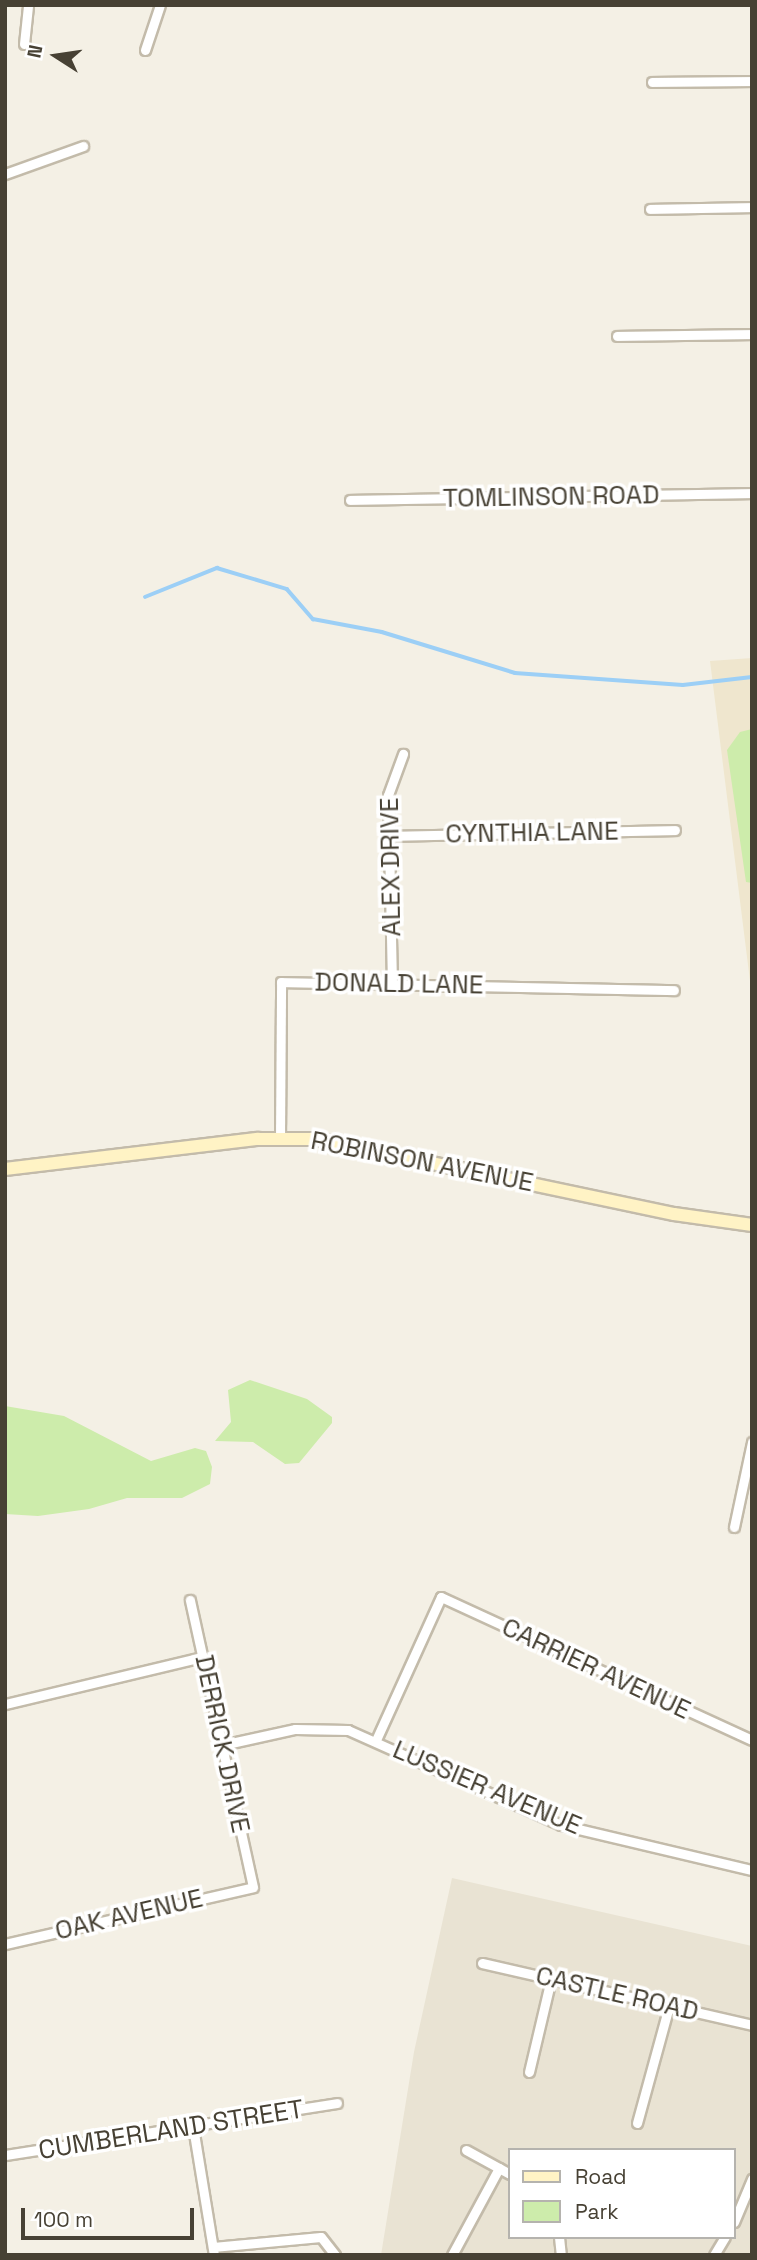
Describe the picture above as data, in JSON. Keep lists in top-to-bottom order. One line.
{"streets":{"street":["TOMLINSON ROAD","CYNTHIA LANE","ALEX DRIVE","DONALD LANE","ROBINSON AVENUE","CARRIER AVENUE","DERRICK DRIVE","LUSSIER AVENUE","OAK AVENUE","CASTLE ROAD","CUMBERLAND STREET"]},"crossings":[["CYNTHIA LANE","ALEX DRIVE"],["ALEX DRIVE","DONALD LANE"],["DONALD LANE","ROBINSON AVENUE"],["CARRIER AVENUE","LUSSIER AVENUE"],["DERRICK DRIVE","LUSSIER AVENUE"],["DERRICK DRIVE","OAK AVENUE"]],"legend":["Road","Park"],"scale_bar":"100 m","north":"left"}
